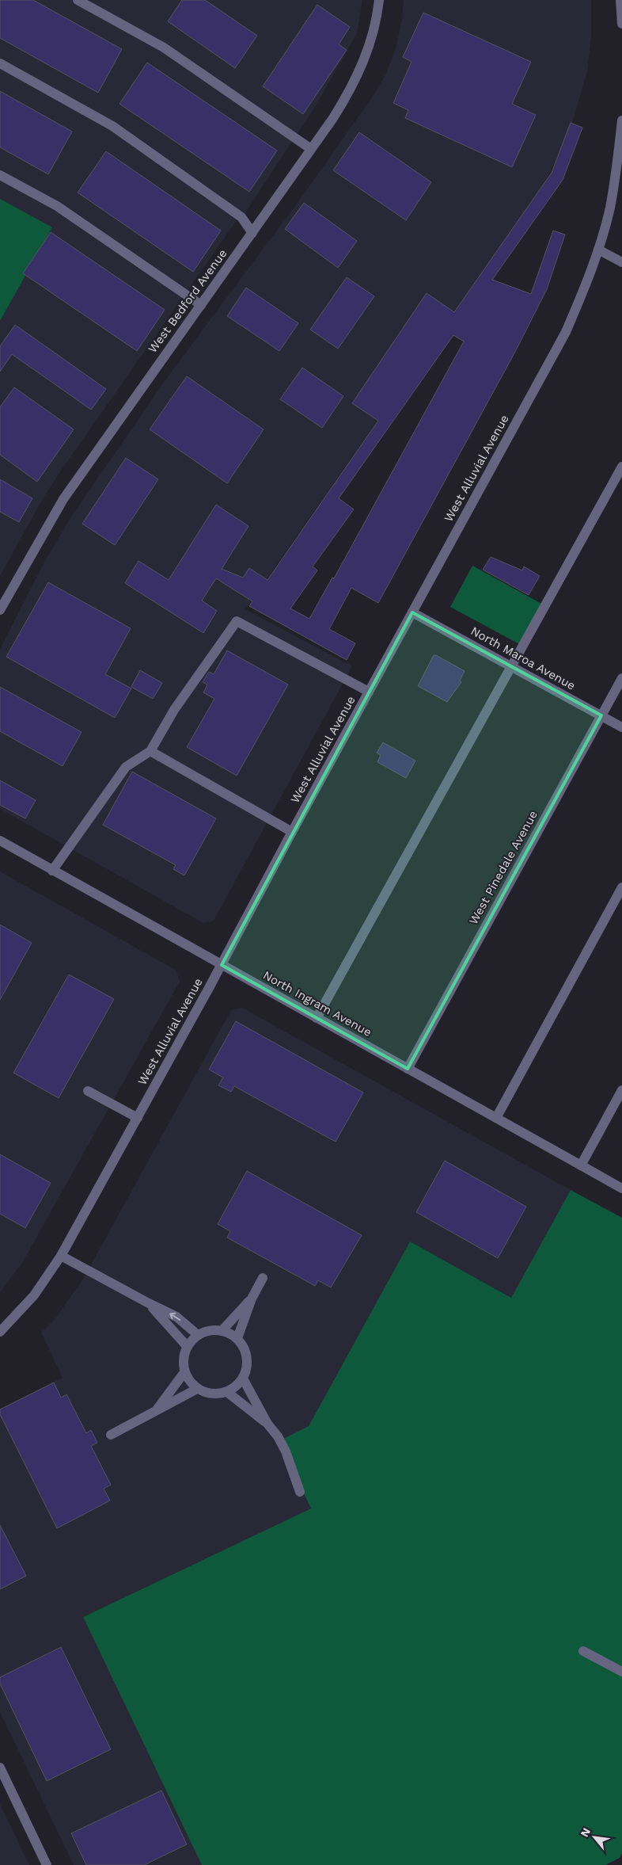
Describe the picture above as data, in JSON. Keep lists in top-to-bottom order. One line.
{"streets":{"street":["West Bedford Avenue","West Alluvial Avenue","North Maroa Avenue","West Pinedale Avenue","North Ingram Avenue"]},"crossings":[["West Alluvial Avenue","North Maroa Avenue"],["West Alluvial Avenue","North Ingram Avenue"],["North Maroa Avenue","West Pinedale Avenue"],["West Pinedale Avenue","North Ingram Avenue"]],"north":"top left"}
